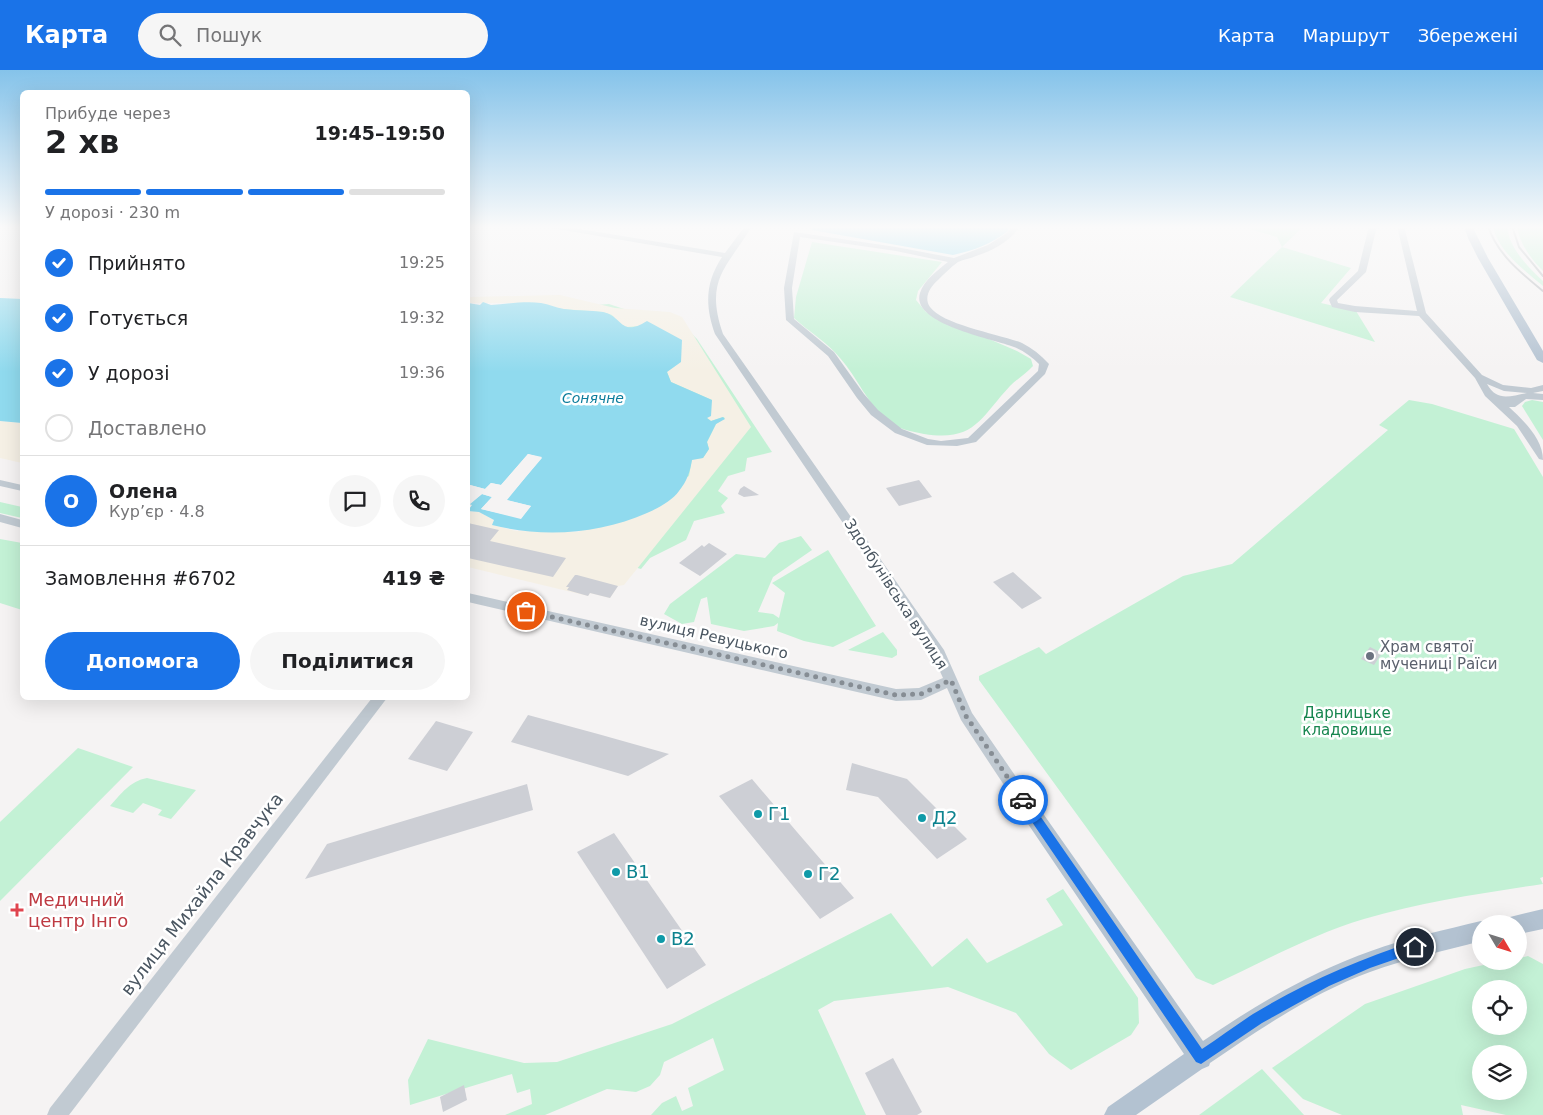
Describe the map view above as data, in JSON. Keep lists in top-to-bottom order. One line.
{"streets":{"main road":["Здолбунівська вулиця"],"street":["вулиця Ревуцького","вулиця Михайла Кравчука"]},"crossings":[["Здолбунівська вулиця","вулиця Ревуцького"]],"water":["Сонячне"],"parks":["Дарницьке кладовище"],"places":{"other":["Храм святої мучениці Раїси","Г1","Д2","В1","Г2","В2"],"health":["Медичний центр Інго"]},"north":"bottom right","page":{"header":"Карта","search":"Пошук","nav":["Карта","Маршрут","Збережені"],"heading":["2 хв","Прибуде через","19:45–19:50"],"panel":["Олена","Кур’єр · 4.8","Замовлення #6702","419 ₴"],"bar":"У дорозі · 230 m","list":[["Прийнято","19:25"],["Готується","19:32"],["У дорозі","19:36"],"Доставлено"],"round":"О","buttons":["Допомога","Поділитися"]}}
